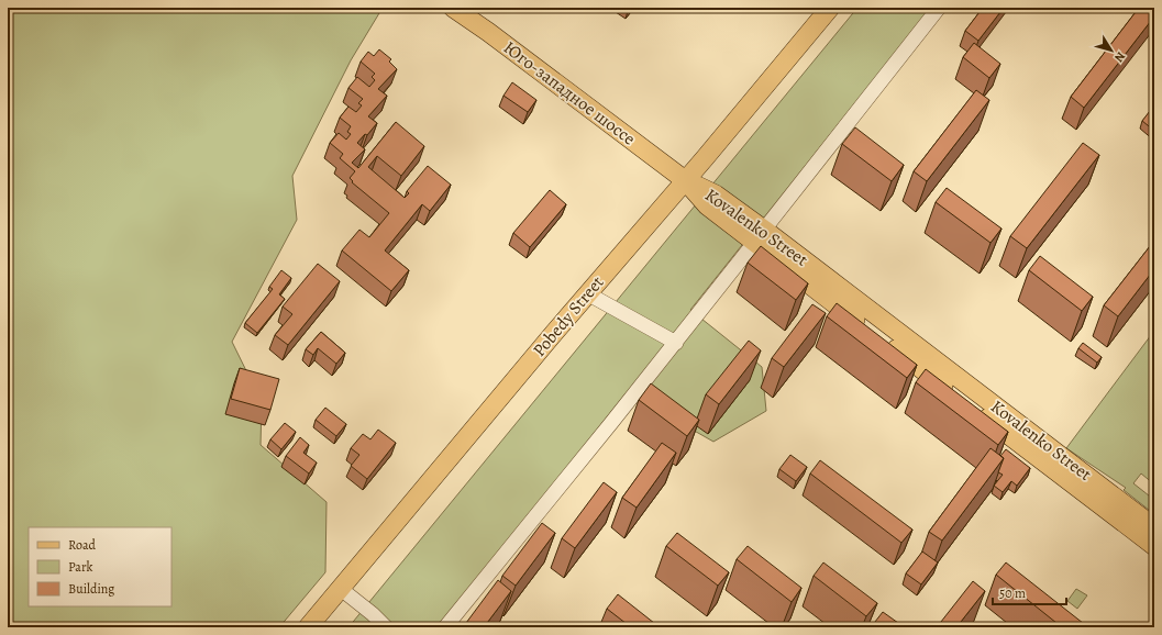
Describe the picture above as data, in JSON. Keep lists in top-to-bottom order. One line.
{"streets":{"main road":["Юго-западное шоссе","Kovalenko Street","Pobedy Street"]},"crossings":[["Юго-западное шоссе","Kovalenko Street"],["Юго-западное шоссе","Pobedy Street"],["Kovalenko Street","Pobedy Street"]],"legend":["Road","Park","Building"],"scale_bar":"50 m","north":"bottom right"}
